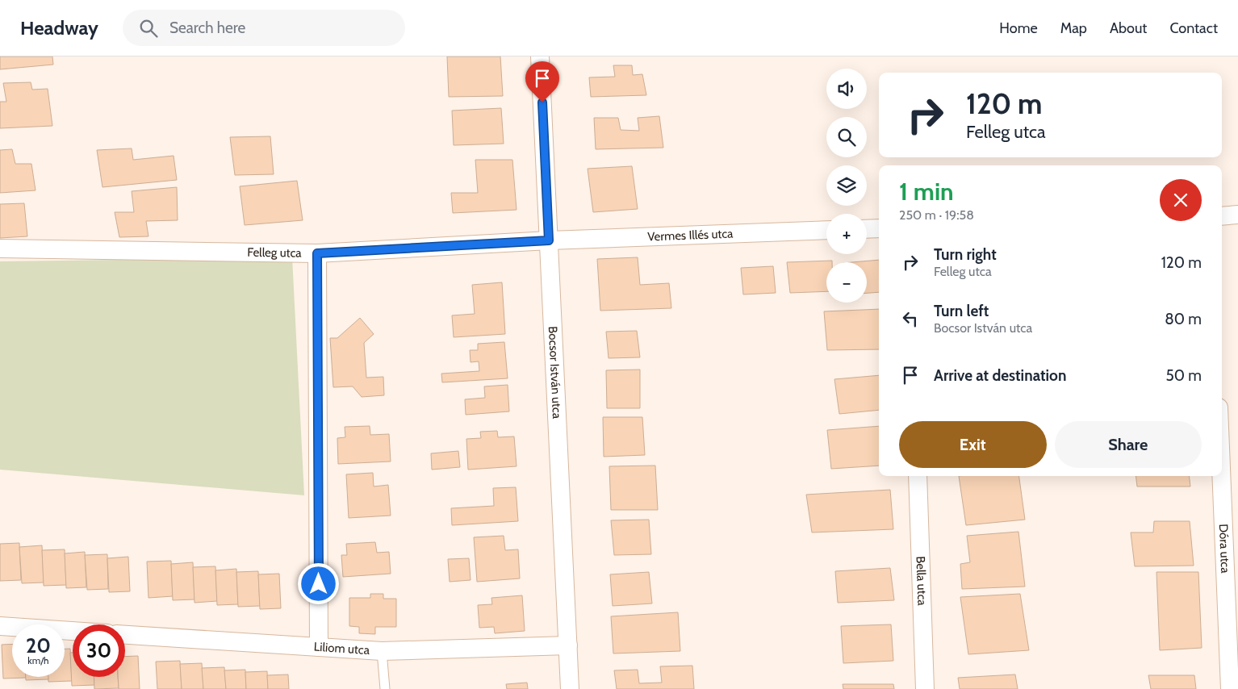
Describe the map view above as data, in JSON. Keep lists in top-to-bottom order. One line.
{"streets":{"street":["Vermes Illés utca","Felleg utca","Bocsor István utca","Dóra utca","Bella utca","Liliom utca"]},"crossings":[["Vermes Illés utca","Felleg utca"],["Vermes Illés utca","Bocsor István utca"],["Felleg utca","Bocsor István utca"],["Bocsor István utca","Liliom utca"]],"page":{"header":"Headway","search":"Search here","nav":["Home","Map","About","Contact"],"map_buttons":["+","−"],"turn":["120 m","Felleg utca"],"heading":["1 min","250 m · 19:58"],"list":[{"name":"Turn right","note":"Felleg utca","value":"120 m"},{"name":"Turn left","note":"Bocsor István utca","value":"80 m"},{"name":"Arrive at destination","value":"50 m"}],"buttons":["Exit","Share"],"speed":"20 km/h","limit":"30"}}
